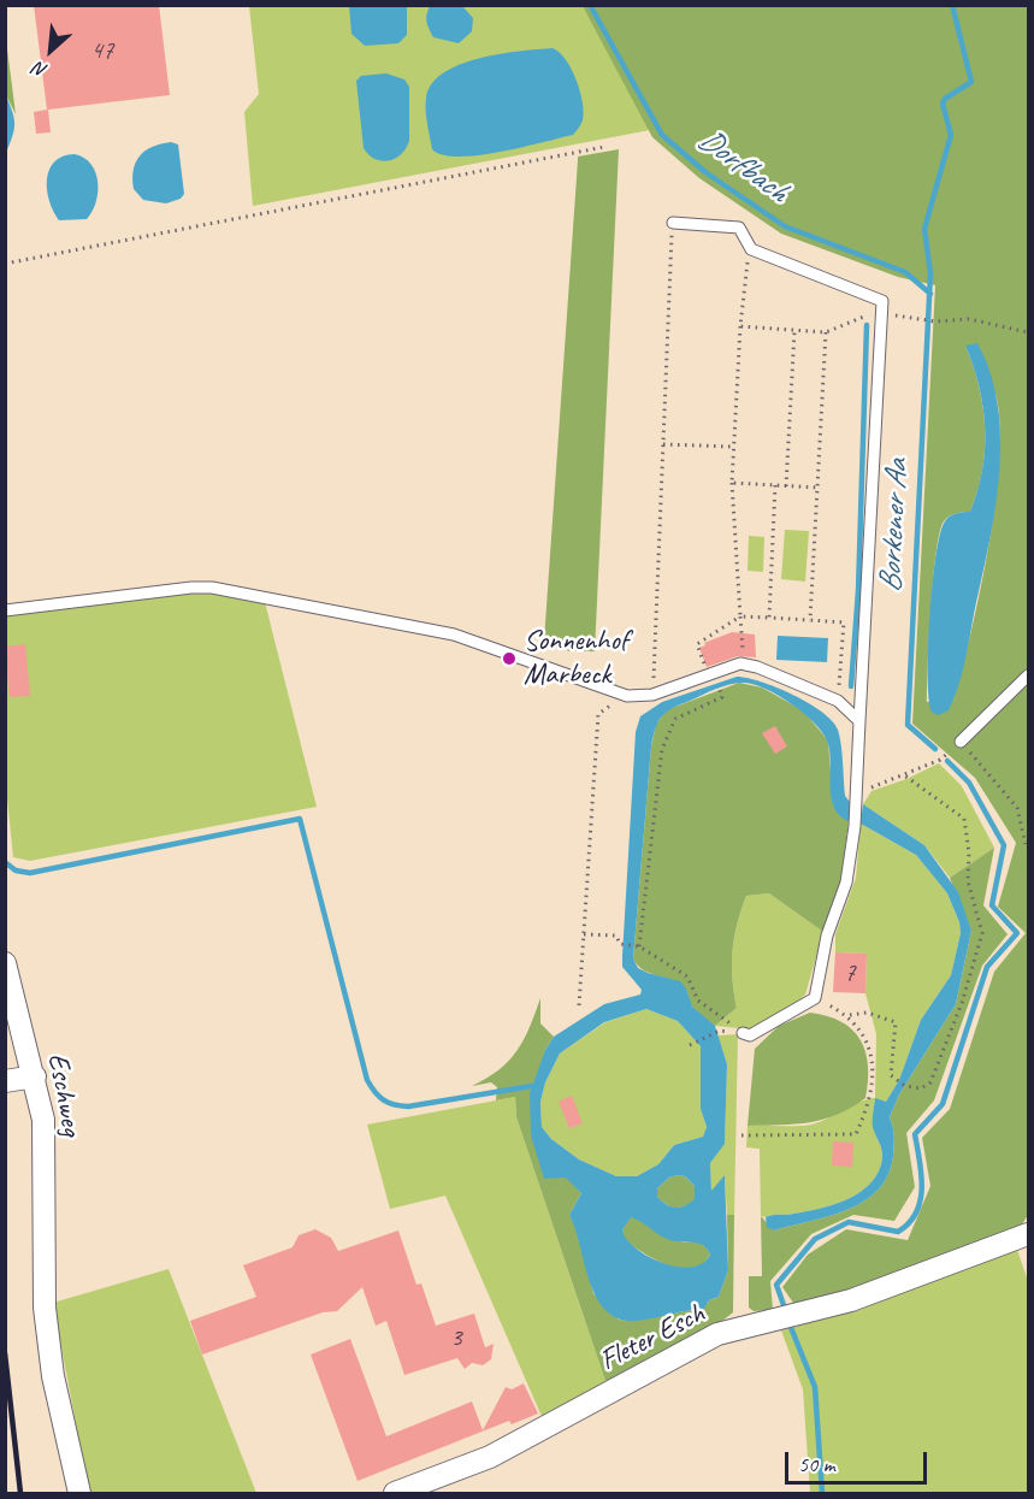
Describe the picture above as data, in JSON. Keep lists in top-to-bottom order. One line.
{"streets":{"street":["Eschweg","Fleter Esch"]},"water":["Dorfbach","Borkener Aa"],"places":["Sonnenhof Marbeck"],"house_numbers":["47","7","3"],"scale_bar":"50 m","north":"bottom left"}
